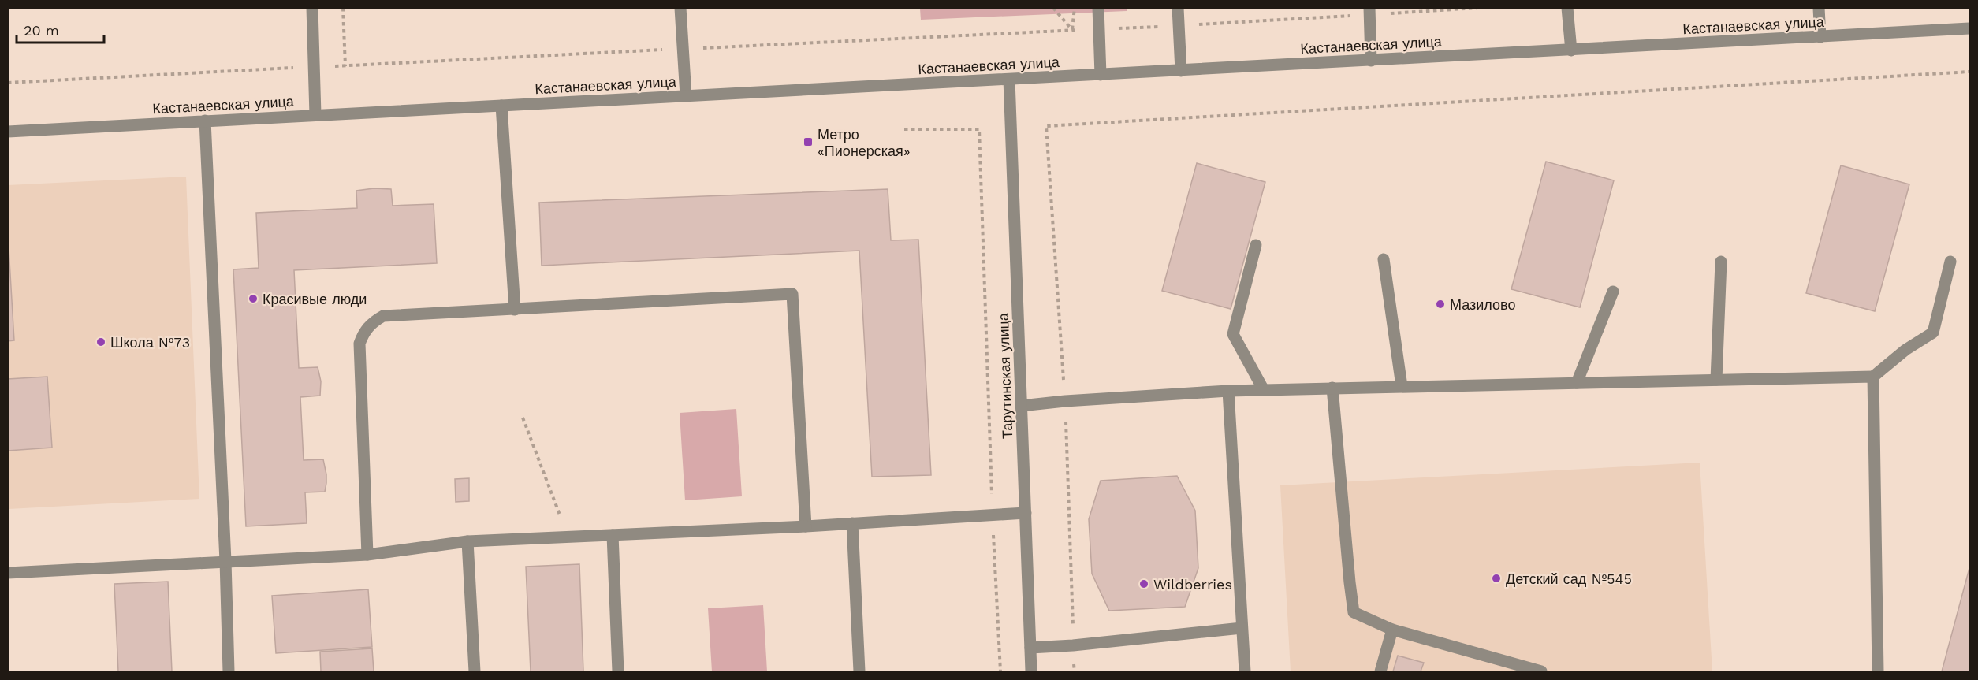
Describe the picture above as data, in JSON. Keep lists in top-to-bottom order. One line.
{"streets":{"street":["Кастанаевская улица","Тарутинская улица"]},"crossings":[["Кастанаевская улица","Тарутинская улица"]],"places":{"transit":["Метро «Пионерская»"],"other":["Красивые люди","Мазилово","Школа №73","Детский сад №545","Wildberries"]},"scale_bar":"20 m"}
